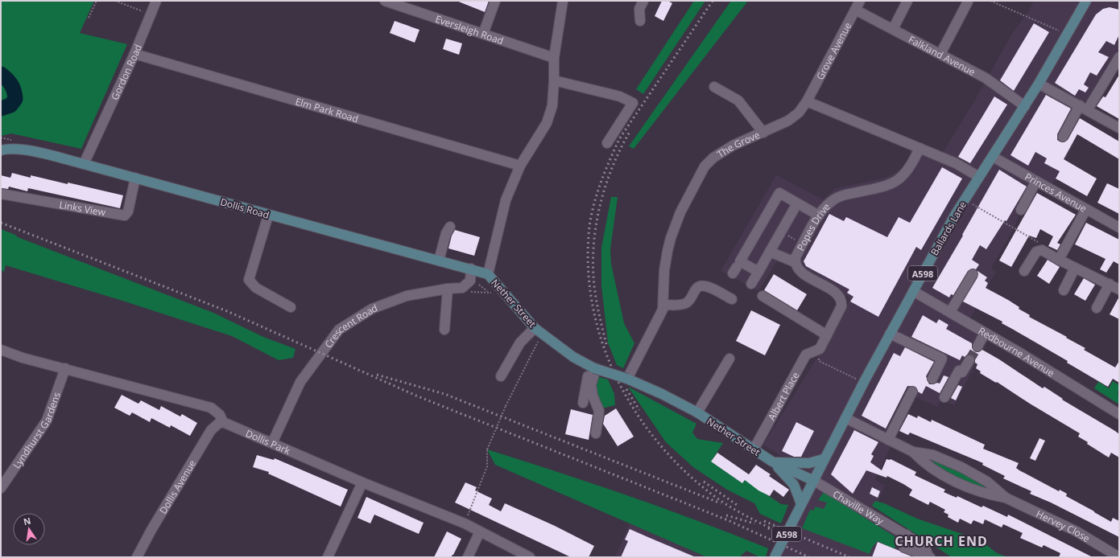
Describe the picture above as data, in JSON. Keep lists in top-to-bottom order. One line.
{"streets":{"main road":["Dollis Road","Ballards Lane","A598","Nether Street"],"street":["Eversleigh Road","Grove Avenue","Falkland Avenue","Gordon Road","Elm Park Road","The Grove","Princes Avenue","Links View","Popes Drive","Crescent Road","Redbourne Avenue","Albert Place","Lyndhurst Gardens","Dollis Park","Dollis Avenue","Chaville Way","Hervey Close"]},"crossings":[["Eversleigh Road","Nether Street"],["Grove Avenue","Falkland Avenue"],["Grove Avenue","The Grove"],["Falkland Avenue","Ballards Lane"],["Gordon Road","Elm Park Road"],["Gordon Road","Dollis Road"],["Elm Park Road","Nether Street"],["The Grove","Nether Street"],["Princes Avenue","Ballards Lane"],["Links View","Dollis Road"],["Dollis Road","Nether Street"],["Popes Drive","Albert Place"],["Ballards Lane","A598"],["Ballards Lane","Nether Street"],["Ballards Lane","Redbourne Avenue"],["Ballards Lane","Chaville Way"],["Ballards Lane","Hervey Close"],["A598","Nether Street"],["A598","Chaville Way"],["Nether Street","Albert Place"],["Nether Street","Chaville Way"],["Crescent Road","Dollis Park"],["Dollis Park","Dollis Avenue"]],"districts":["CHURCH END"],"north":"top"}
